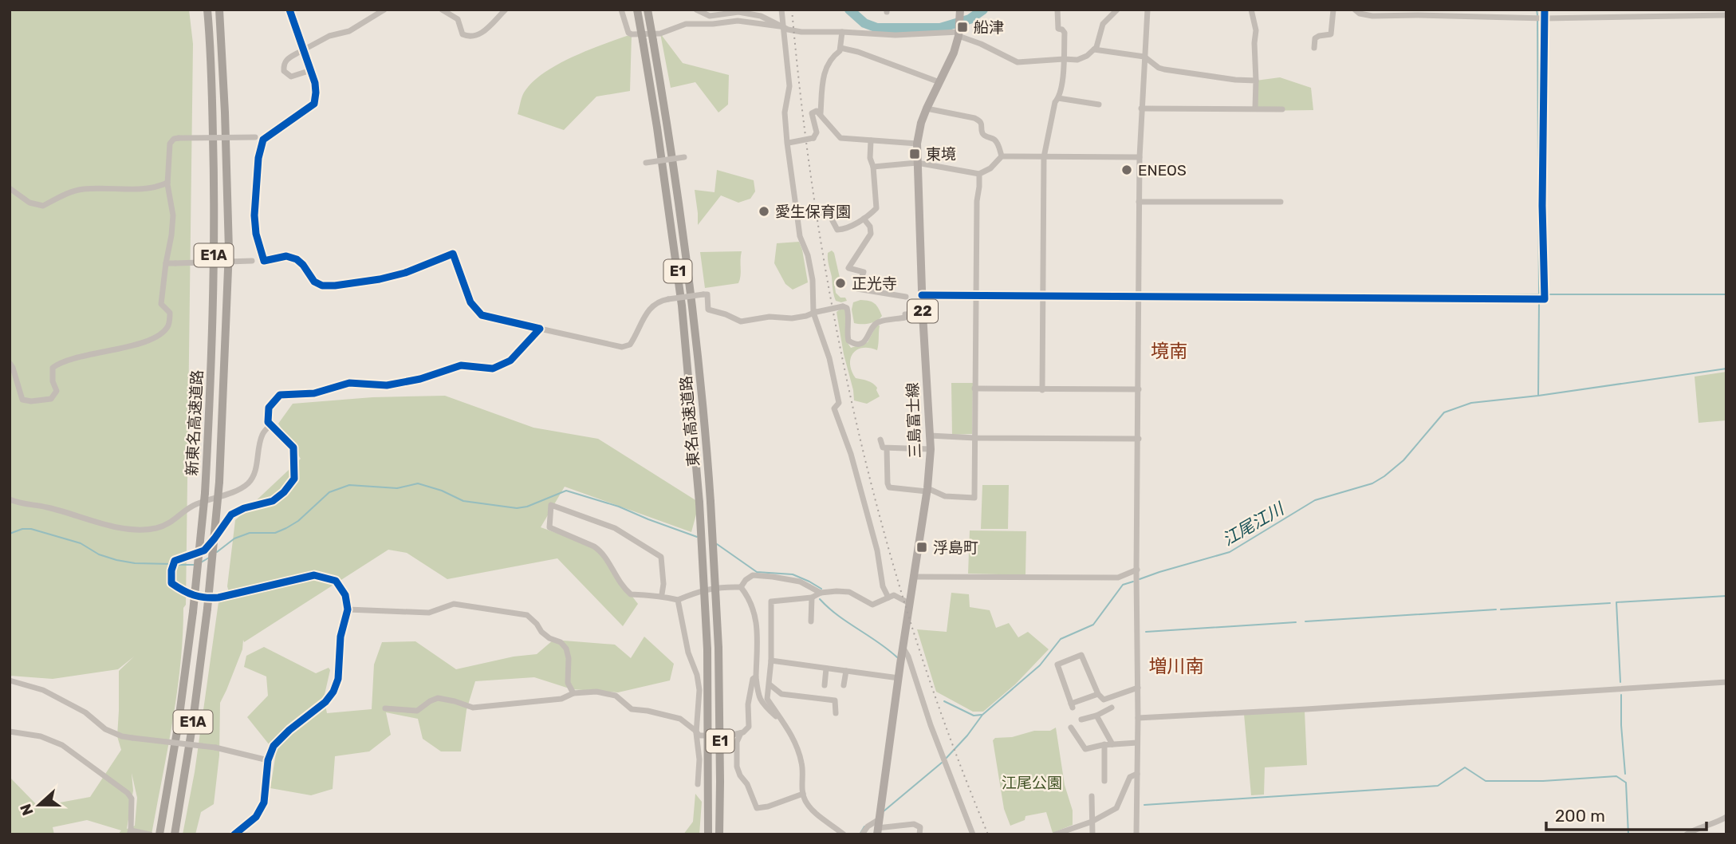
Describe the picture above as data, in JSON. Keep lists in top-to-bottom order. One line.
{"streets":{"highway":["E1A","E1","東名高速道路","新東名高速道路"],"main road":["22","三島富士線"]},"districts":["境南","増川南"],"water":["江尾江川"],"parks":["江尾公園"],"places":{"transit":["船津","東境","浮島町"],"other":["ENEOS","愛生保育園","正光寺"]},"scale_bar":"200 m","north":"left"}
